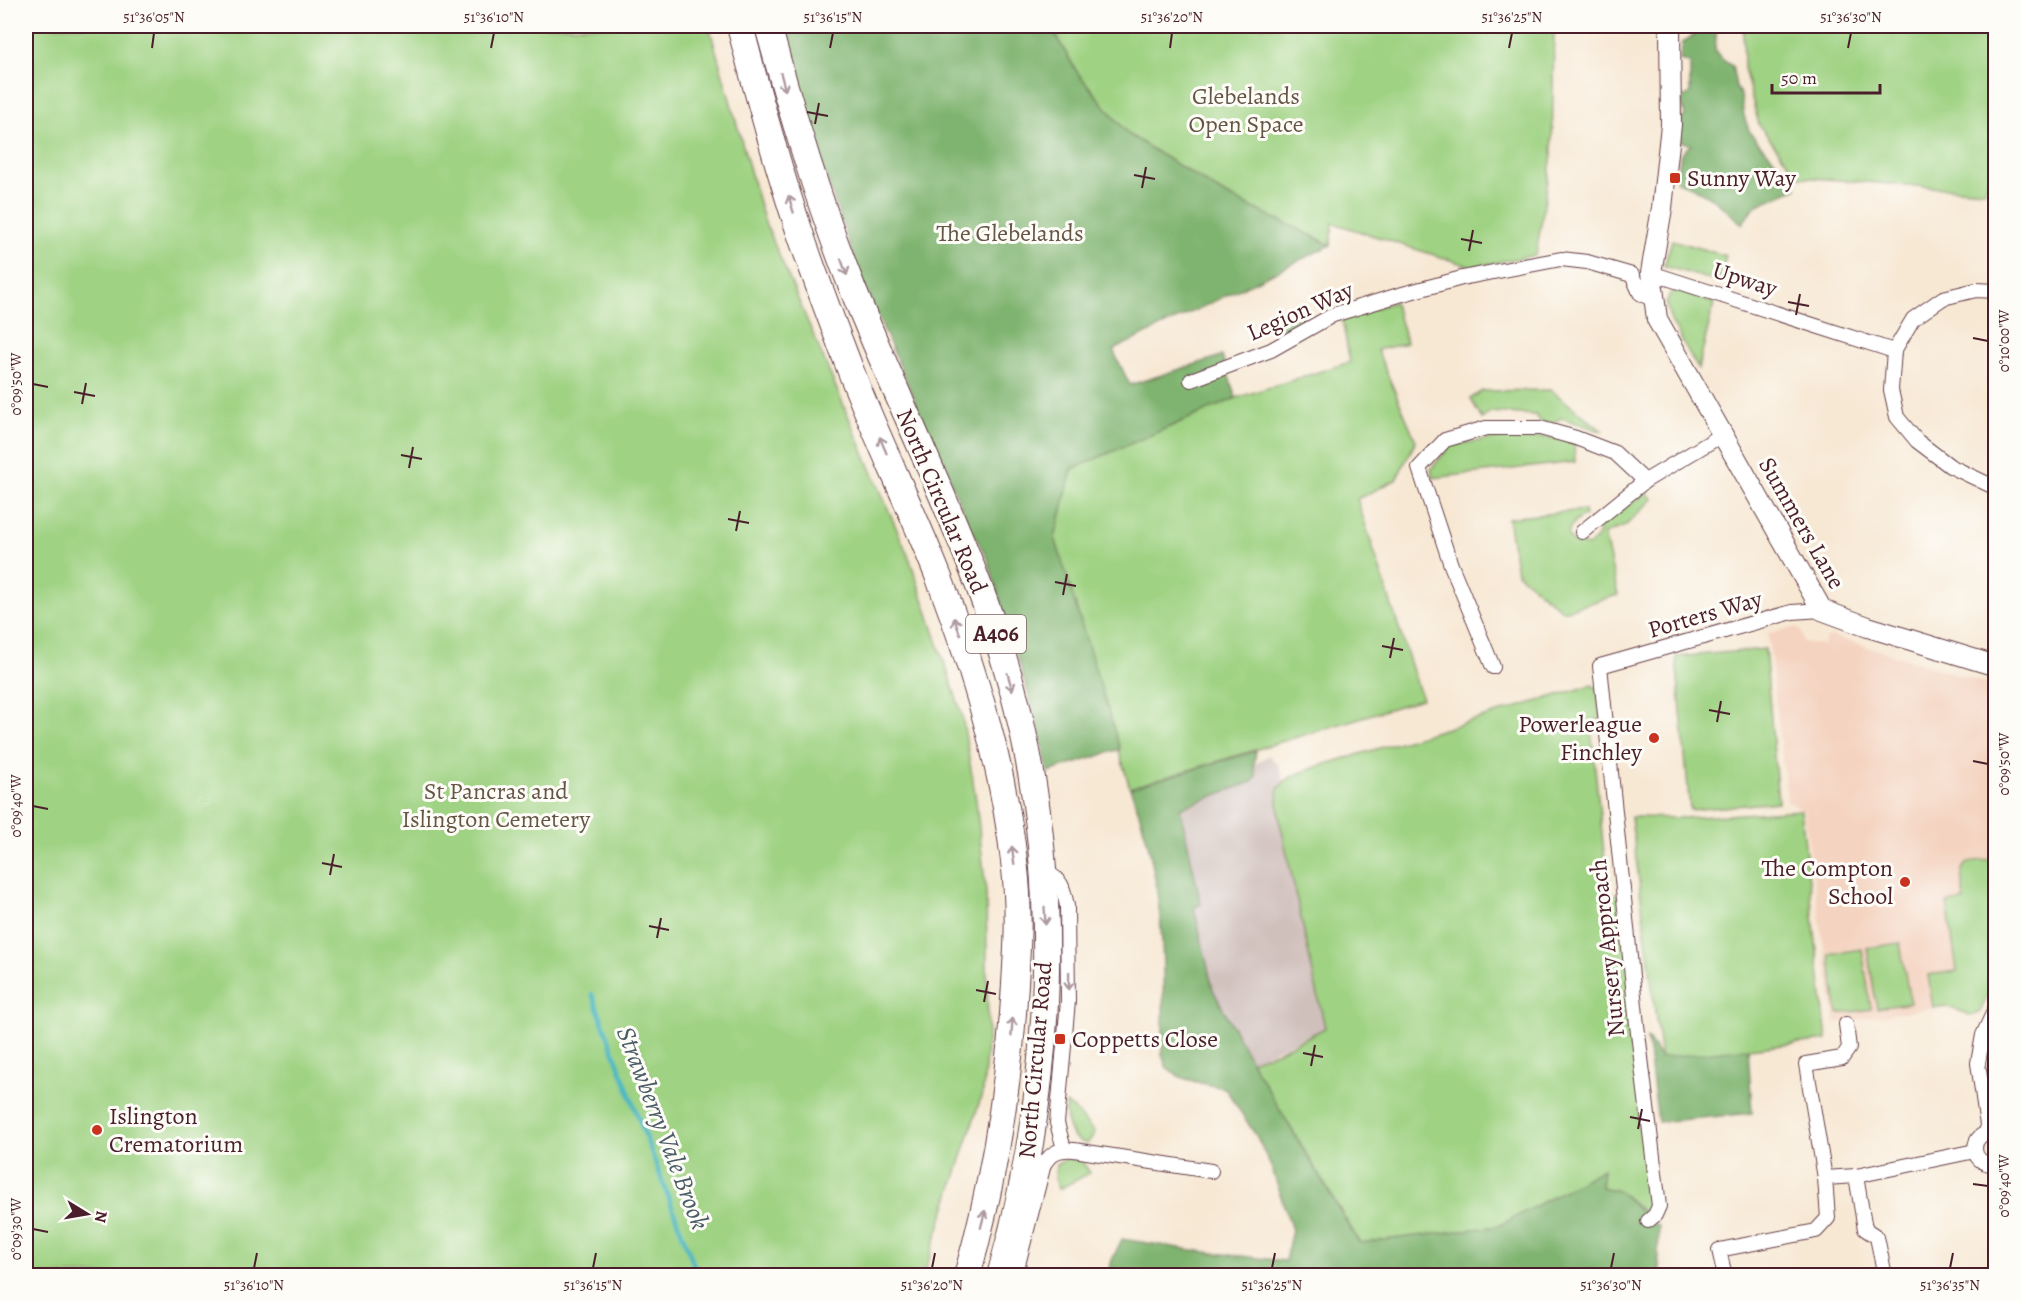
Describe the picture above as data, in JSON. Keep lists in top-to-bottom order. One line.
{"streets":{"highway":["North Circular Road","A406"],"street":["Upway","Legion Way","Summers Lane","Porters Way","Nursery Approach"]},"crossings":[["Upway","Summers Lane"],["Legion Way","Summers Lane"],["Summers Lane","Porters Way"],["Porters Way","Nursery Approach"]],"water":["Strawberry Vale Brook"],"parks":["Glebelands Open Space","The Glebelands","St Pancras and Islington Cemetery"],"places":{"transit":["Sunny Way","Coppetts Close"],"other":["Powerleague Finchley","The Compton School","Islington Crematorium"]},"scale_bar":"50 m","north":"right","coordinates":["51°36'05\"N","51°36'10\"N","51°36'15\"N","51°36'20\"N","51°36'25\"N","51°36'30\"N","0°10'00\"W","0°09'50\"W","0°09'40\"W","0°09'30\"W","51°36'35\"N"]}
